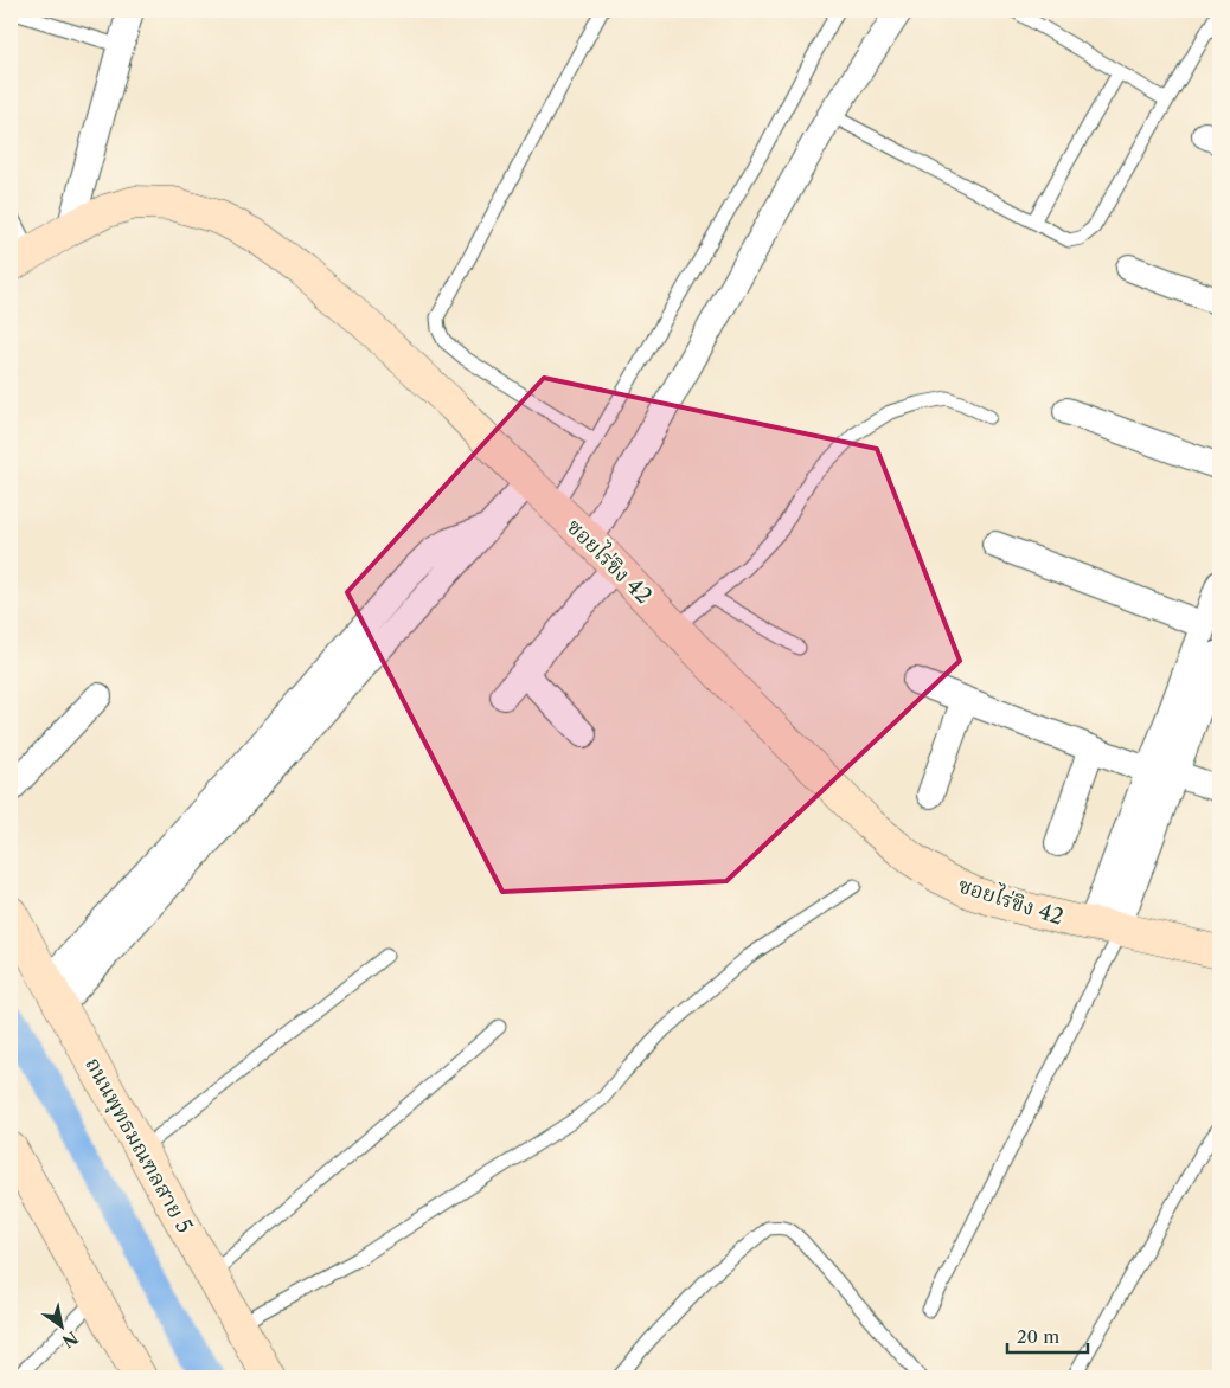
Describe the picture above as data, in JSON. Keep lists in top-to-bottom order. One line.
{"streets":{"street":["ซอยไร่ขิง 42","ถนนพุทธมณฑลสาย 5"]},"scale_bar":"20 m","north":"bottom right"}
